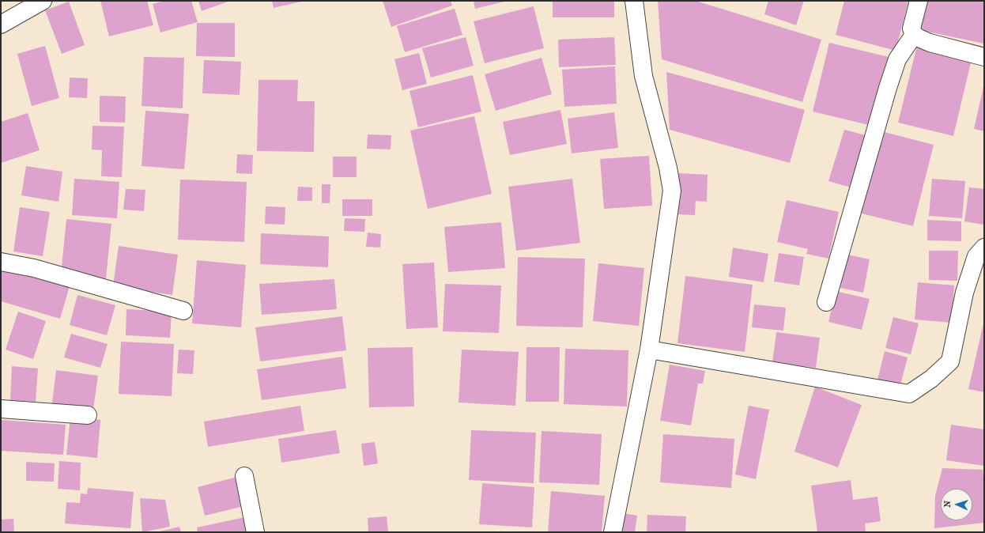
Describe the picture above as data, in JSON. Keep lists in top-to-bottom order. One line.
{"north":"left"}
